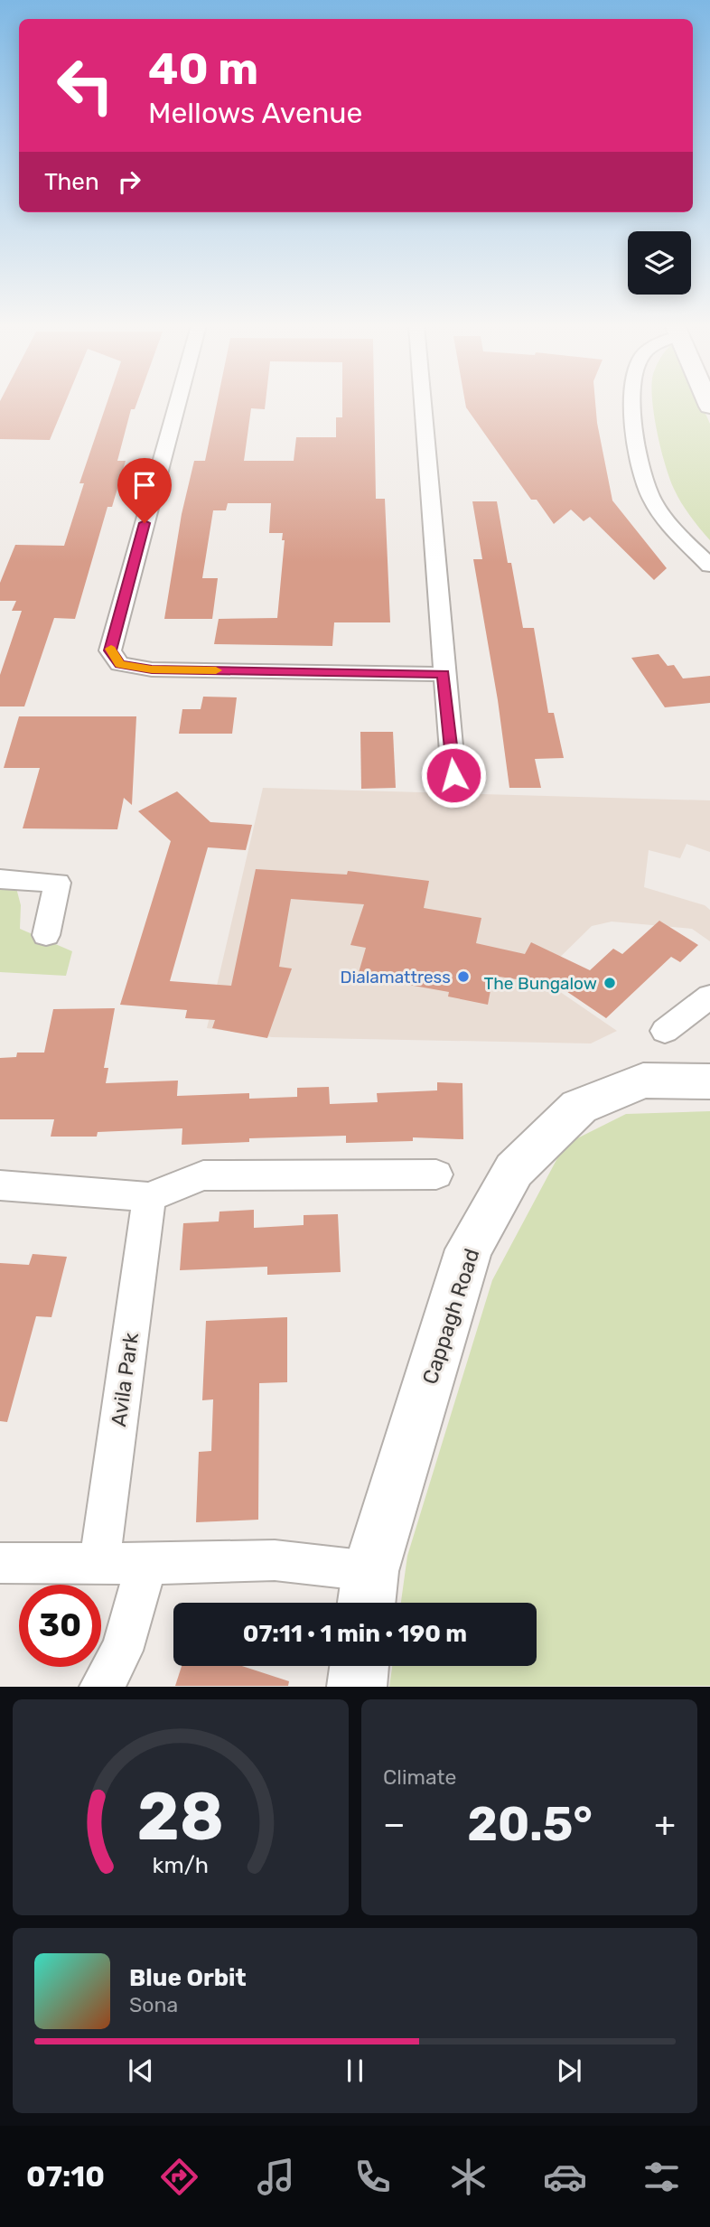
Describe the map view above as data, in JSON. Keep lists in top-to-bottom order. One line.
{"streets":{"street":["Cappagh Road","Avila Park"]},"places":["Dialamattress","The Bungalow"],"page":{"turn":["40 m","Mellows Avenue"],"then":"Then","limit":"30","trip":"07:11 · 1 min · 190 m","tile":"Climate","heat":["−","20.5°","+"],"song":["Blue Orbit","Sona"],"tabs":"07:10","gauge":["28","km/h"]}}
